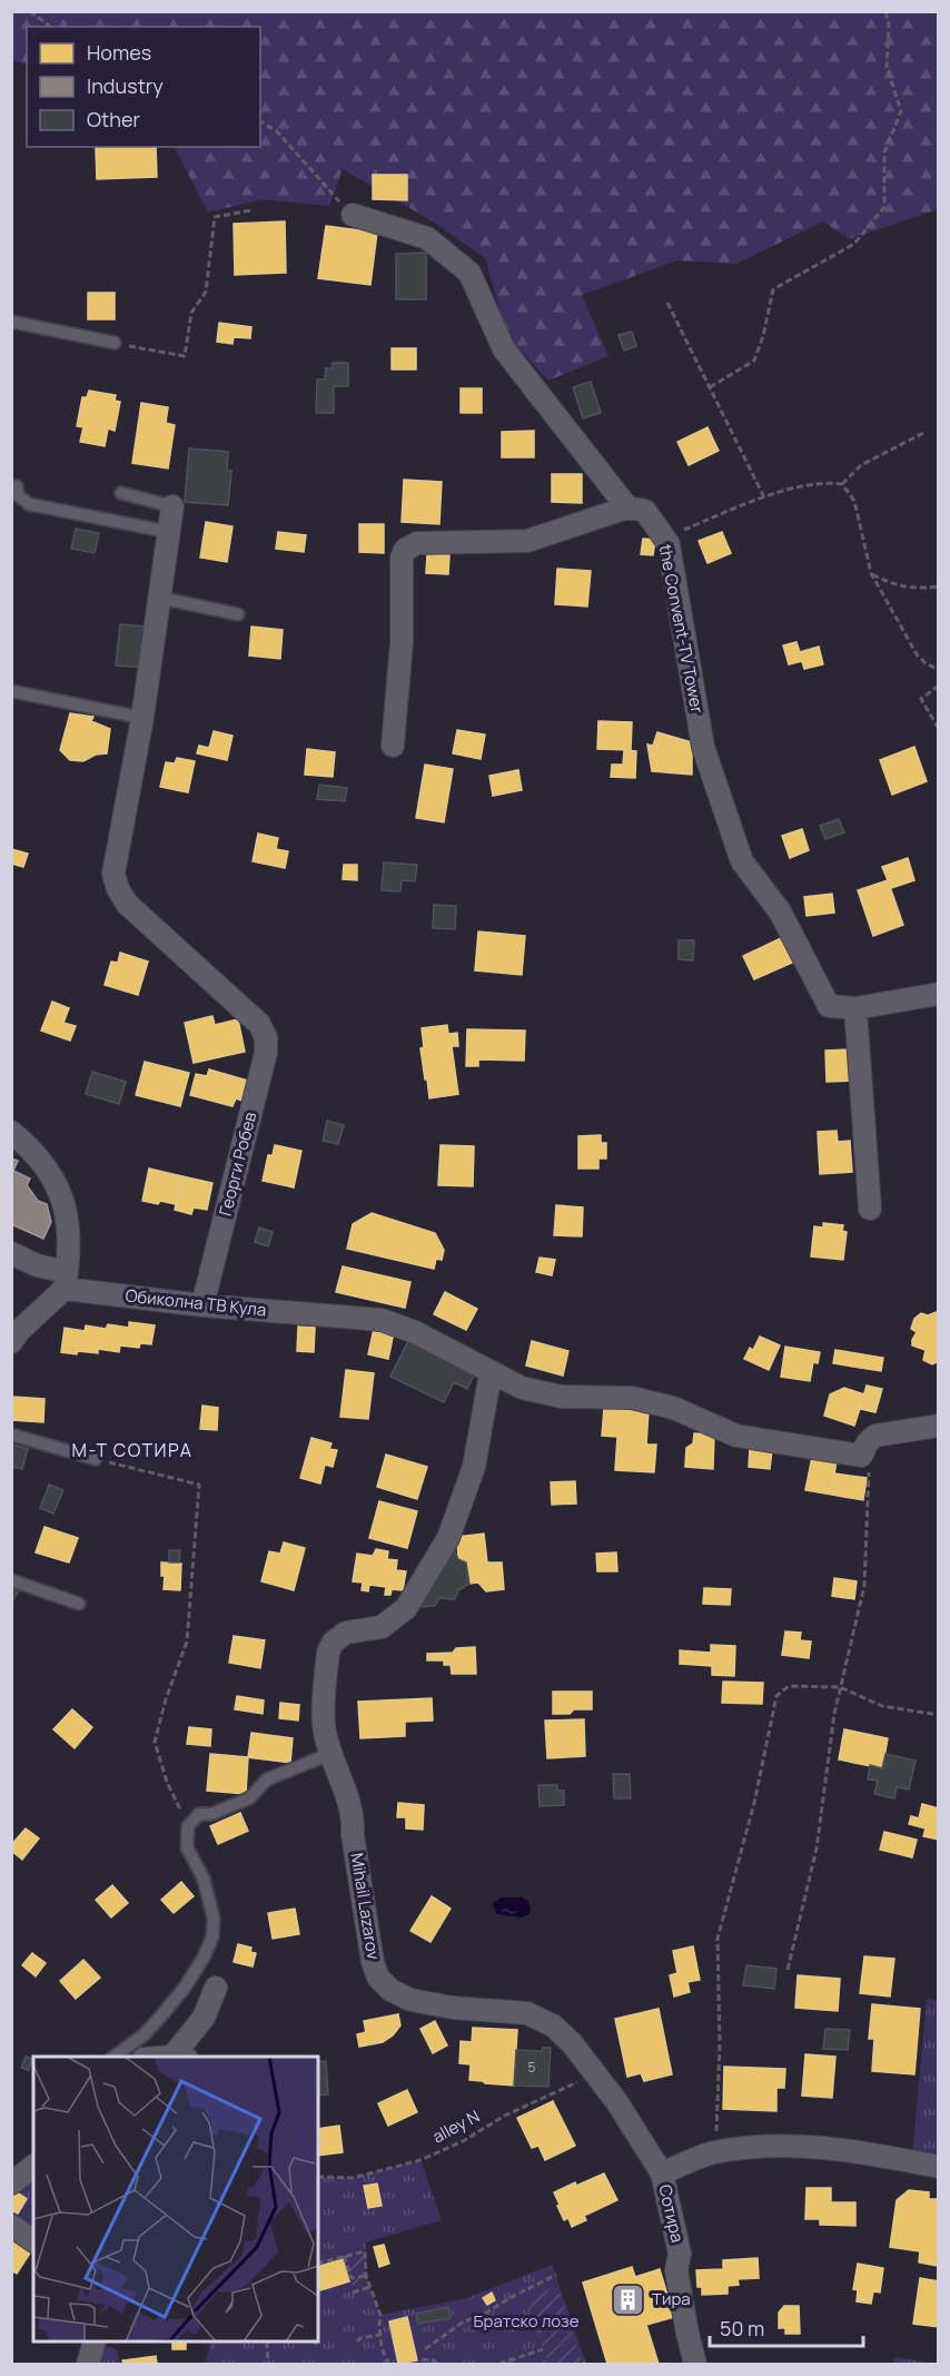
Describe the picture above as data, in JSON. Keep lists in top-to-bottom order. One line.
{"streets":{"street":["the Convent-TV Tower","Георги Робев","Обиколна ТВ Кула","Mihail Lazarov","Сотира"],"path":["alley N"]},"crossings":[["Георги Робев","Обиколна ТВ Кула"],["Обиколна ТВ Кула","Mihail Lazarov"],["Mihail Lazarov","Сотира"]],"districts":["М-Т СОТИРА"],"parks":["Братско лозе"],"places":{"building":["Тира"]},"house_numbers":["5"],"legend":["Homes","Industry","Other"],"scale_bar":"50 m"}
